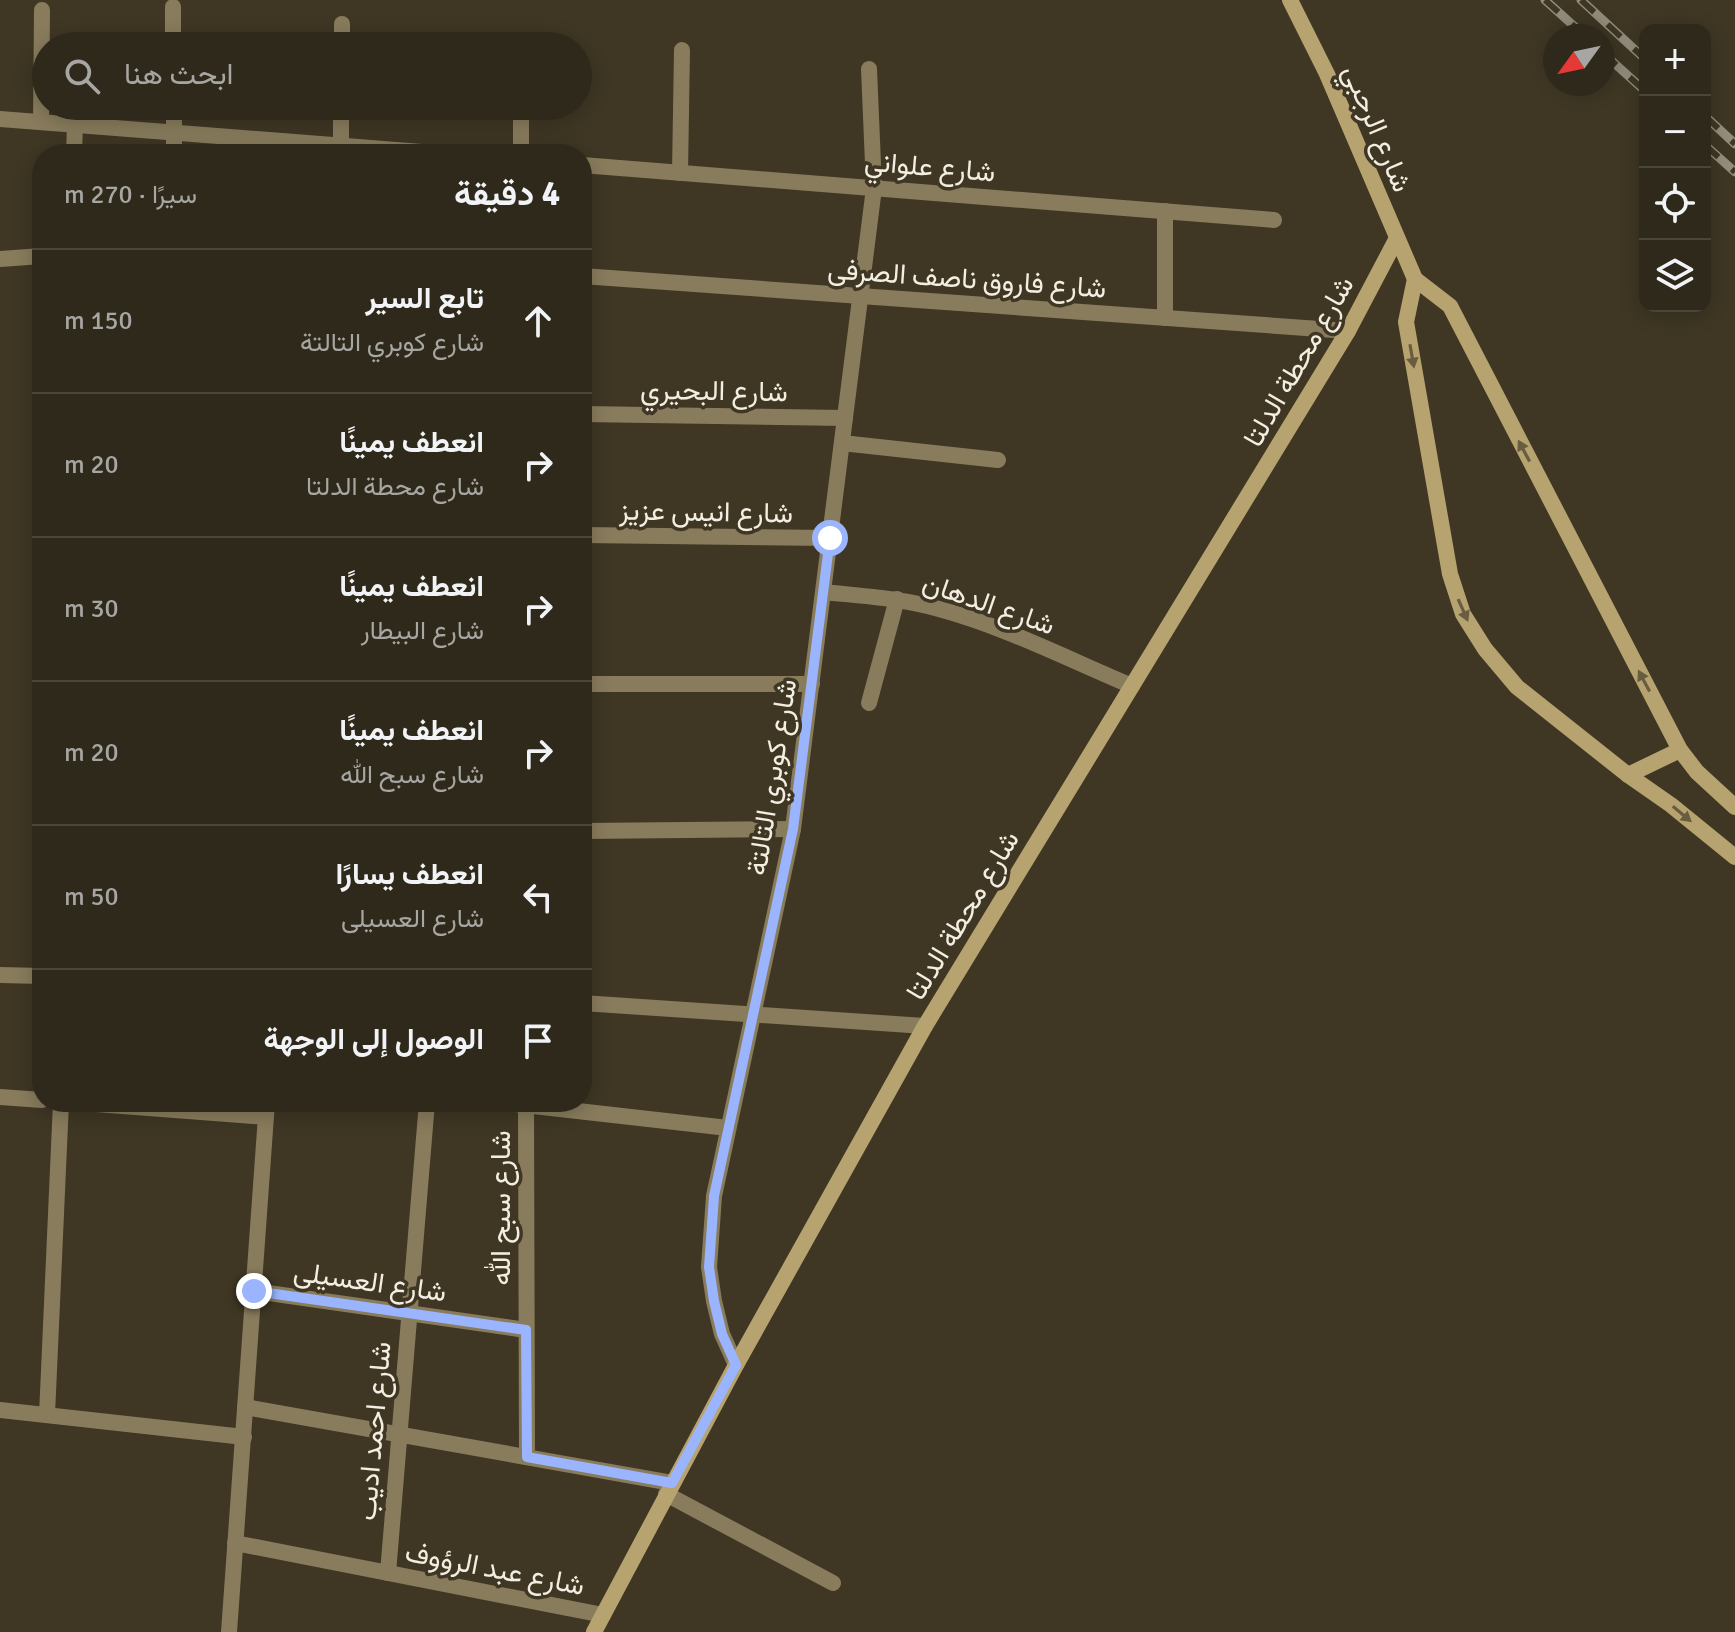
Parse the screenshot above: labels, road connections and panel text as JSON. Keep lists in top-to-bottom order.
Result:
{
  "streets": {
    "main road": ["شارع الرجبي", "شارع محطة الدلتا"],
    "street": [
      "شارع علواني",
      "شارع فاروق ناصف الصرفى",
      "شارع البحيري",
      "شارع انيس عزيز",
      "شارع الدهان",
      "شارع كوبري التالتة",
      "شارع سبح الله",
      "شارع العسيلى",
      "شارع احمد اديب",
      "شارع عبد الرؤوف"
    ]
  },
  "crossings": [
    ["شارع الرجبي", "شارع محطة الدلتا"],
    ["شارع علواني", "شارع كوبري التالتة"],
    ["شارع فاروق ناصف الصرفى", "شارع محطة الدلتا"],
    ["شارع فاروق ناصف الصرفى", "شارع كوبري التالتة"],
    ["شارع محطة الدلتا", "شارع الدهان"],
    ["شارع محطة الدلتا", "شارع كوبري التالتة"],
    ["شارع محطة الدلتا", "شارع عبد الرؤوف"],
    ["شارع البحيري", "شارع كوبري التالتة"],
    ["شارع انيس عزيز", "شارع كوبري التالتة"],
    ["شارع الدهان", "شارع كوبري التالتة"],
    ["شارع سبح الله", "شارع العسيلى"],
    ["شارع العسيلى", "شارع احمد اديب"],
    ["شارع احمد اديب", "شارع عبد الرؤوف"]
  ],
  "north": "bottom left",
  "page": {
    "map_buttons": ["+", "−"],
    "search": "ابحث هنا",
    "heading": ["4 دقيقة", "سيرًا · 270 m"],
    "list": [
      ["تابع السير", "شارع كوبري التالتة", "150 m"],
      ["انعطف يمينًا", "شارع محطة الدلتا", "20 m"],
      ["انعطف يمينًا", "شارع البيطار", "30 m"],
      ["انعطف يمينًا", "شارع سبح الله", "20 m"],
      ["انعطف يسارًا", "شارع العسيلى", "50 m"],
      "الوصول إلى الوجهة"
    ]
  }
}
